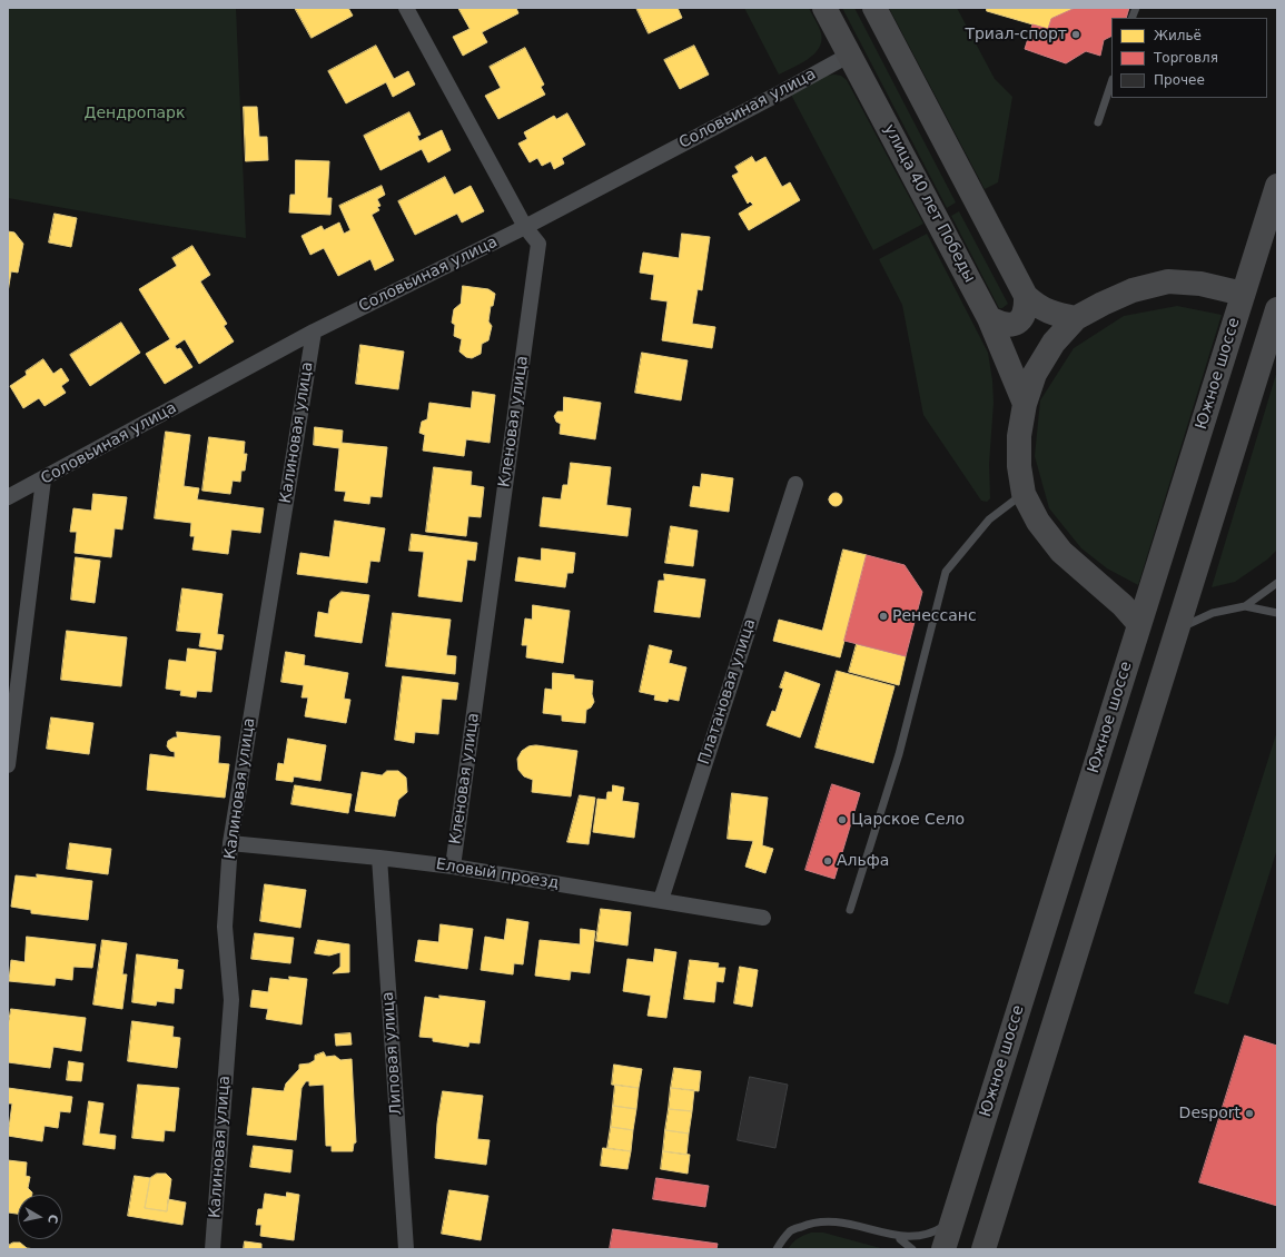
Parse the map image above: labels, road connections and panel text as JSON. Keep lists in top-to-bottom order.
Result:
{
  "streets": {
    "main road": ["улица 40 лет Победы", "Южное шоссе"],
    "street": [
      "Соловьиная улица",
      "Кленовая улица",
      "Калиновая улица",
      "Платановая улица",
      "Еловый проезд",
      "Липовая улица"
    ]
  },
  "crossings": [
    ["Соловьиная улица", "улица 40 лет Победы"],
    ["Соловьиная улица", "Кленовая улица"],
    ["Соловьиная улица", "Калиновая улица"],
    ["Кленовая улица", "Еловый проезд"],
    ["Калиновая улица", "Еловый проезд"],
    ["Платановая улица", "Еловый проезд"],
    ["Еловый проезд", "Липовая улица"]
  ],
  "parks": ["Дендропарк"],
  "places": [
    "Триал-спорт",
    "Ренессанс",
    "Царское Село",
    "Альфа",
    "Desport"
  ],
  "legend": ["Жильё", "Торговля", "Прочее"],
  "north": "right"
}
